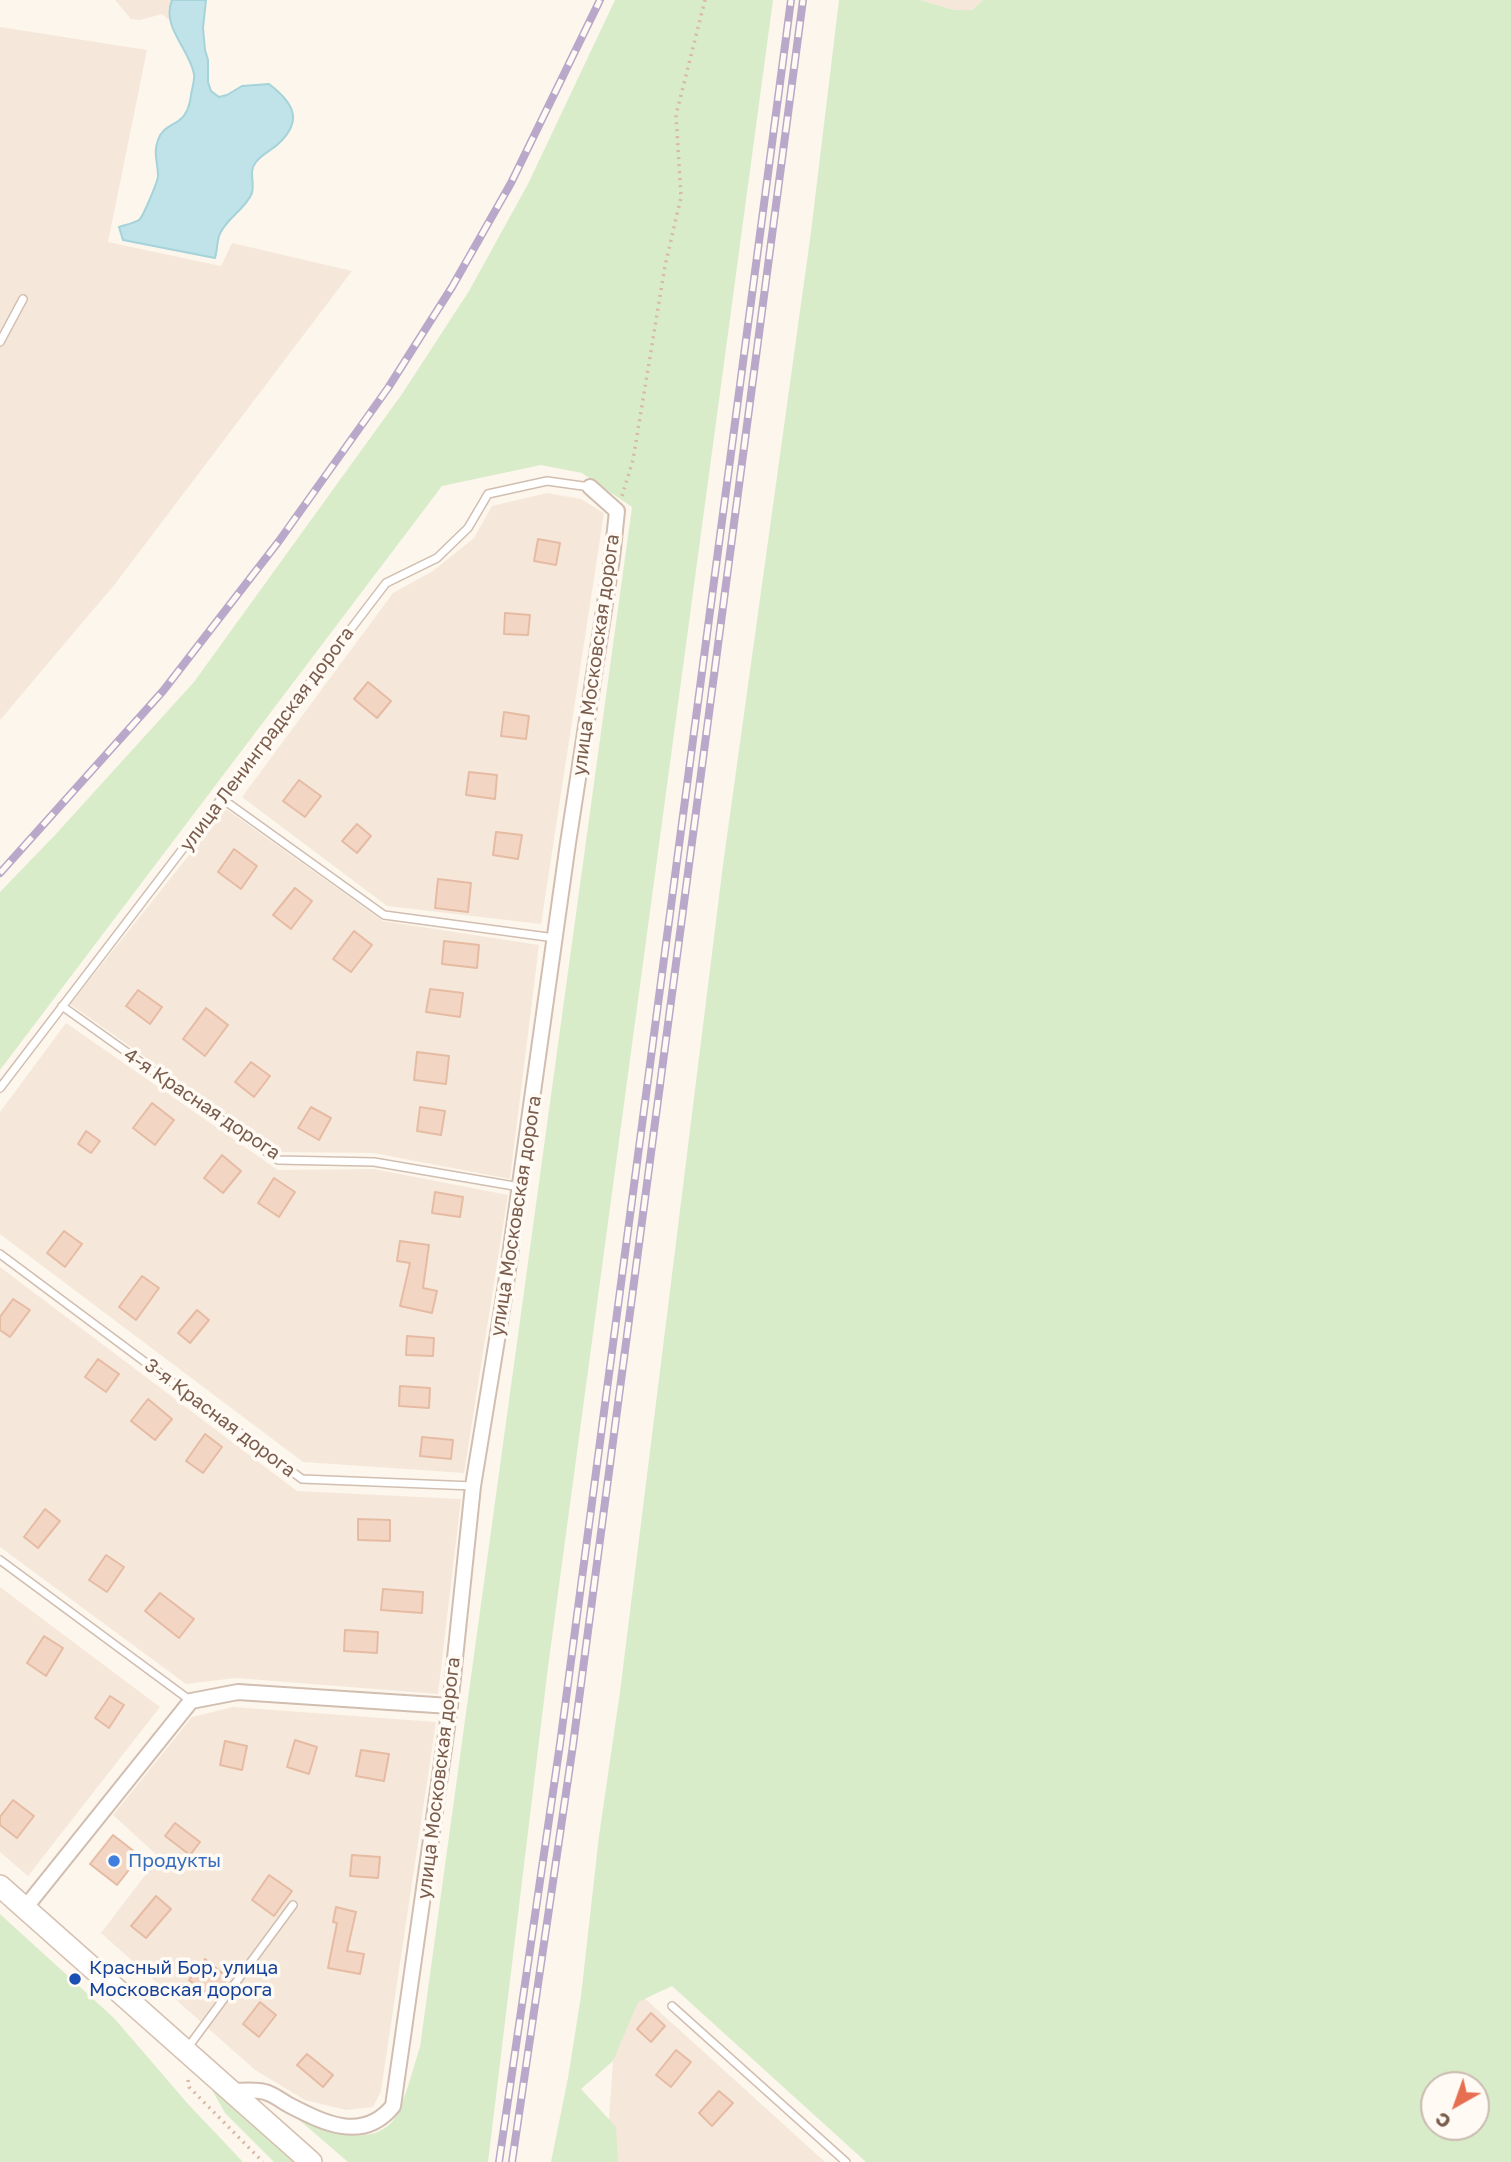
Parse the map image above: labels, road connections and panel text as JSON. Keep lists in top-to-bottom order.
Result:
{
  "streets": {
    "street": ["улица Московская дорога"],
    "lane": ["улица Ленинградская дорога", "4-я Красная дорога", "3-я Красная дорога"]
  },
  "crossings": [
    ["улица Московская дорога", "улица Ленинградская дорога"],
    ["улица Московская дорога", "4-я Красная дорога"],
    ["улица Московская дорога", "3-я Красная дорога"],
    ["улица Ленинградская дорога", "4-я Красная дорога"]
  ],
  "places": ["Продукты", "Красный Бор, улица Московская дорога"],
  "north": "bottom left"
}
